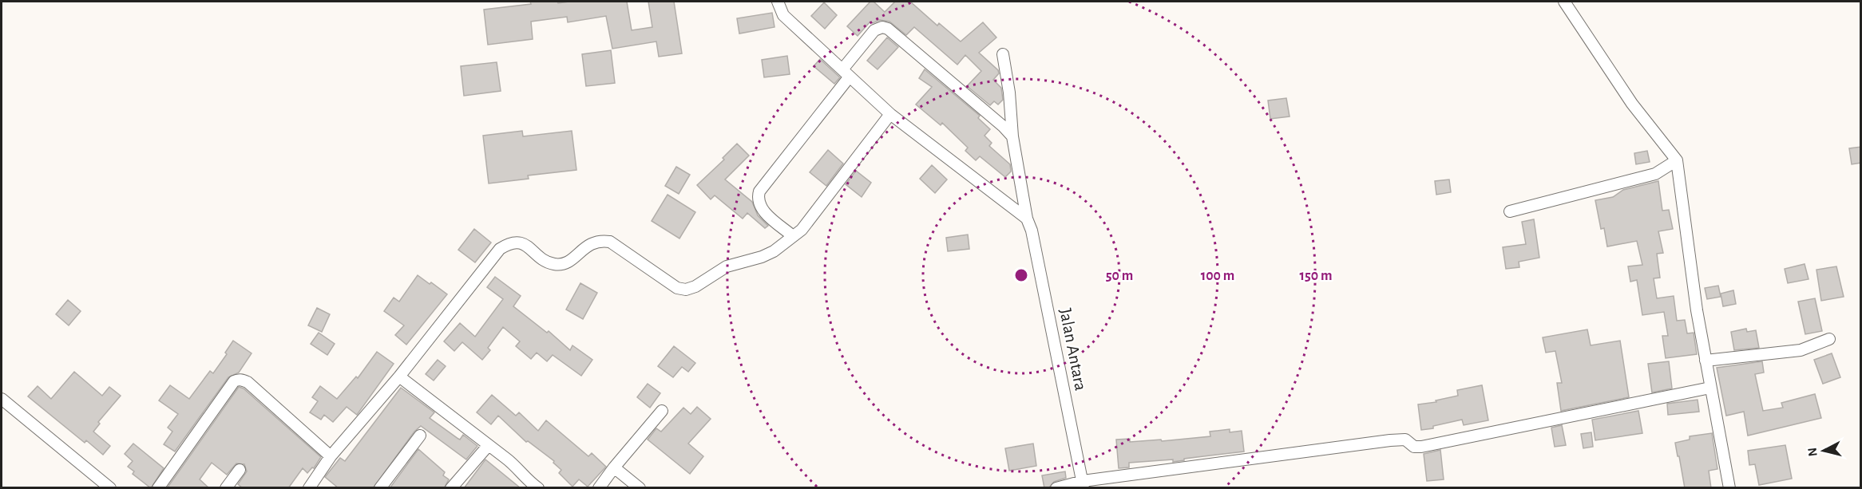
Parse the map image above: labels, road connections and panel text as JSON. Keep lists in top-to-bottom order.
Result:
{
  "streets": {
    "street": ["Jalan Antara"]
  },
  "north": "left",
  "rings": ["50 m", "100 m", "150 m"]
}
